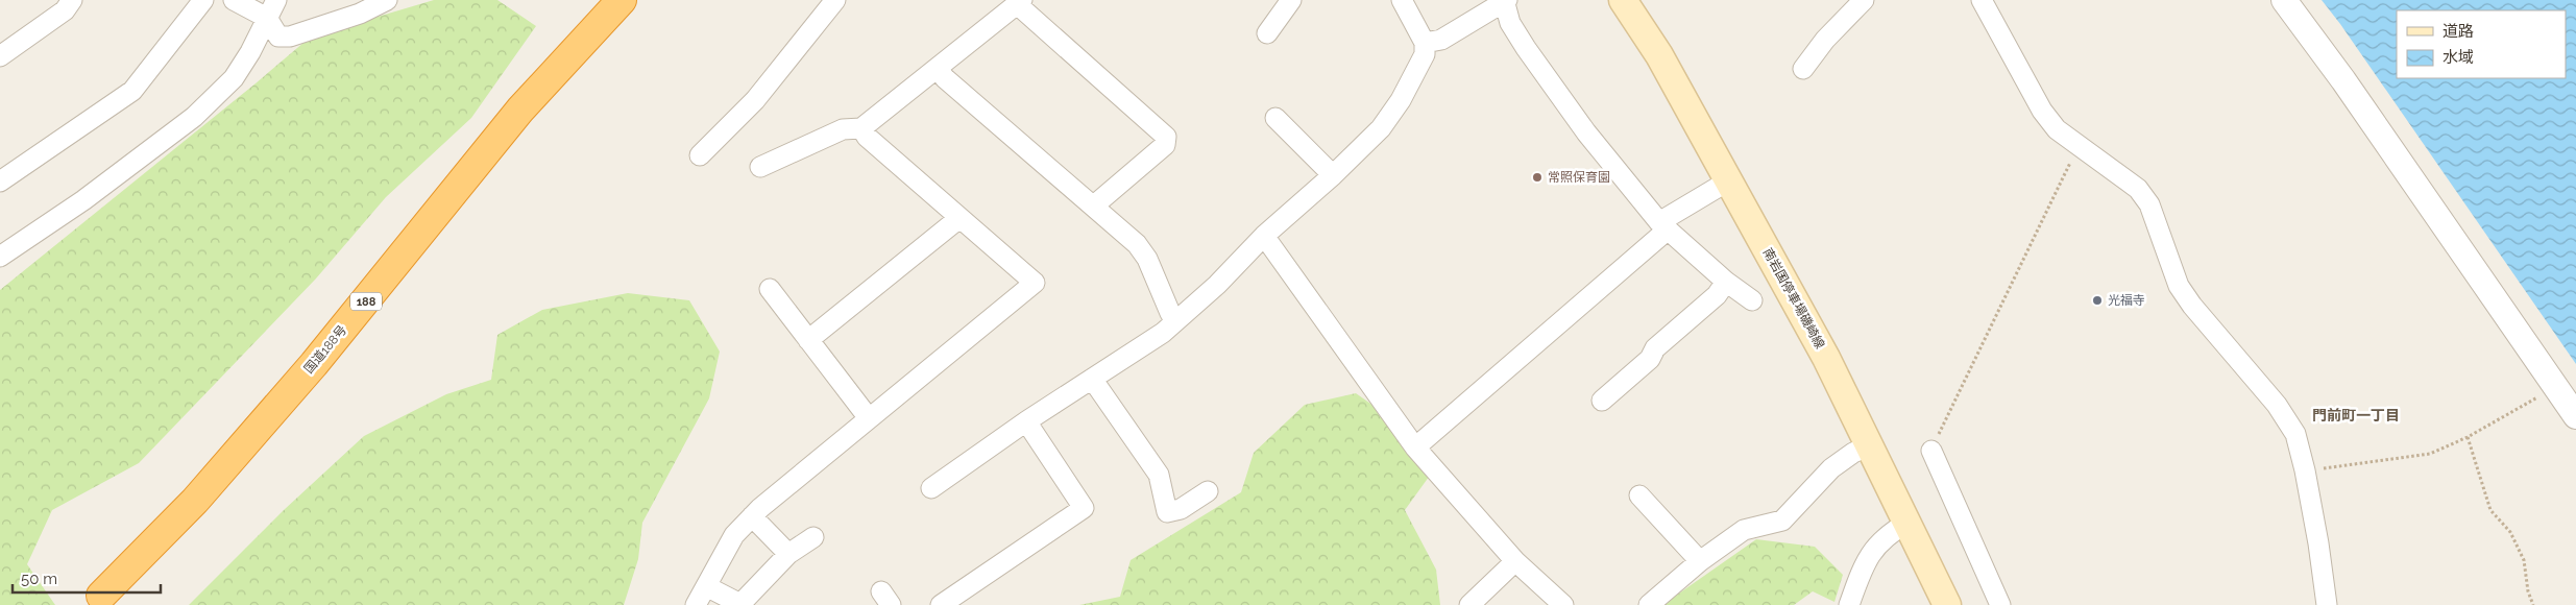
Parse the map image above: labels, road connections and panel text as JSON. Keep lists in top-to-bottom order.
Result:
{
  "streets": {
    "highway": ["188", "国道188号"],
    "main road": ["南岩国停車場磯崎線"]
  },
  "districts": ["門前町一丁目"],
  "places": ["常照保育園", "光福寺"],
  "legend": ["道路", "水域"],
  "scale_bar": "50 m"
}
